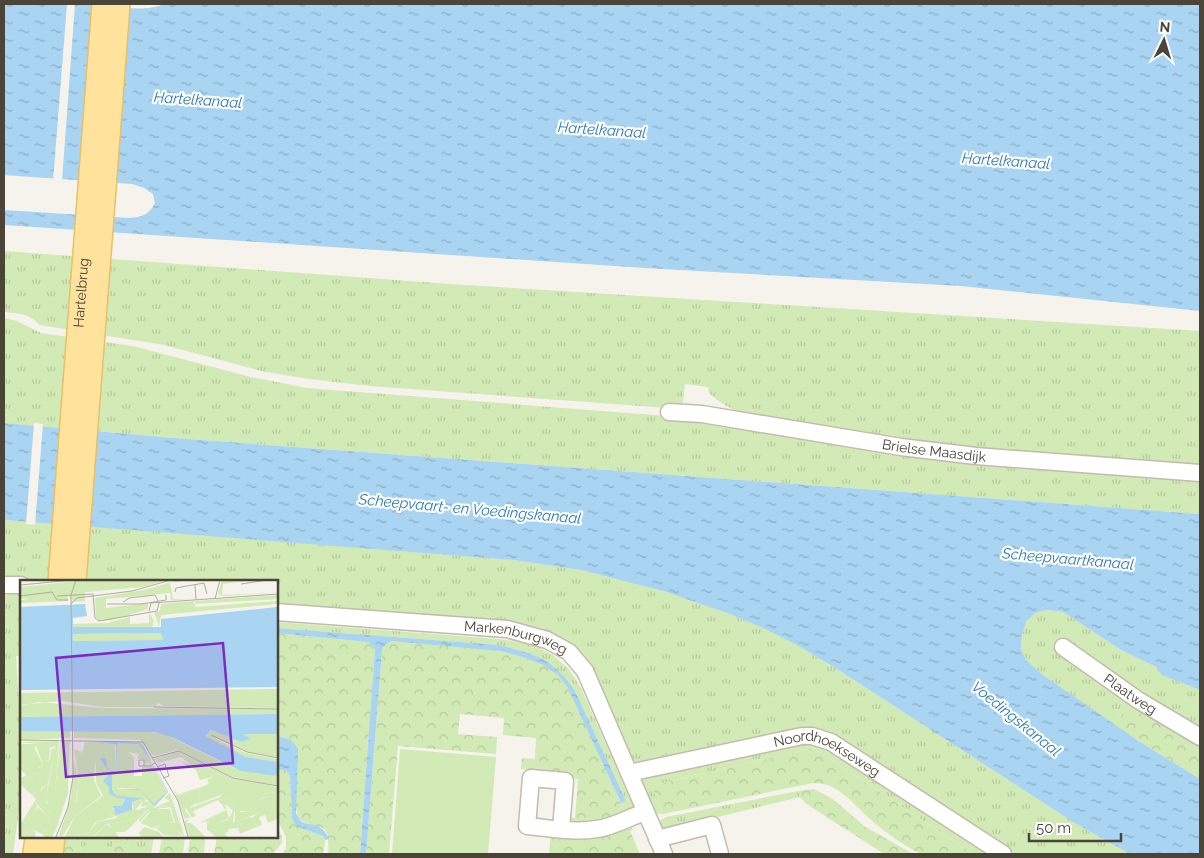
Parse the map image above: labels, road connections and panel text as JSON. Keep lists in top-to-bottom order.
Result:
{
  "streets": {
    "main road": ["Hartelbrug"],
    "street": [
      "Brielse Maasdijk",
      "Markenburgweg",
      "Plaatweg",
      "Noordhoekseweg"
    ]
  },
  "crossings": [
    ["Markenburgweg", "Noordhoekseweg"]
  ],
  "water": [
    "Hartelkanaal",
    "Scheepvaart- en Voedingskanaal",
    "Scheepvaartkanaal",
    "Voedingskanaal"
  ],
  "scale_bar": "50 m",
  "north": "top"
}
